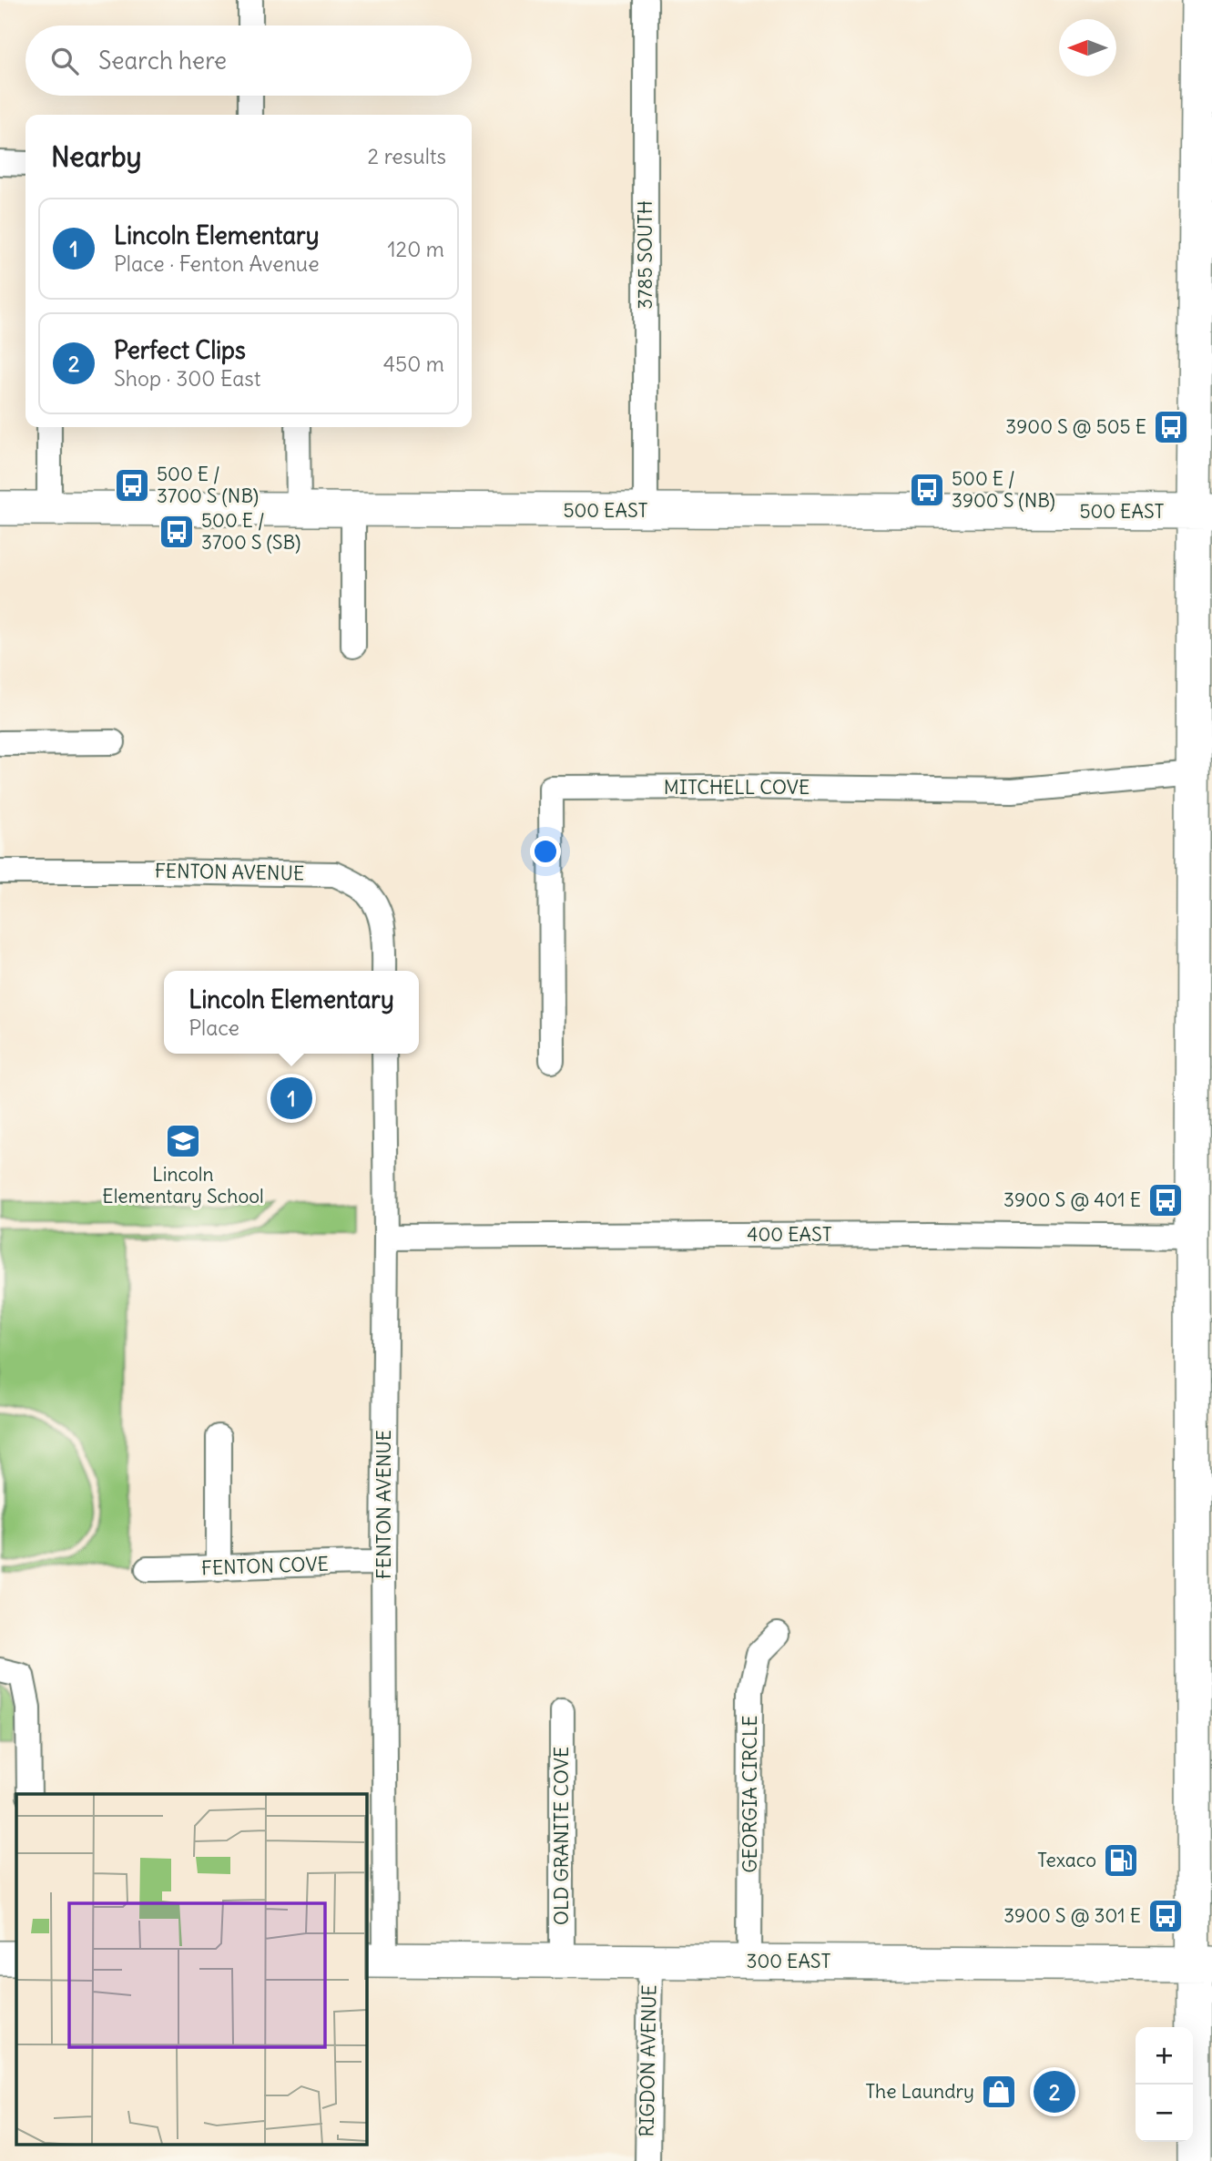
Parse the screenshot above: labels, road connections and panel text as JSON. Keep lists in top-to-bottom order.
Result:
{
  "streets": {
    "main road": ["500 EAST", "300 EAST"],
    "street": [
      "3785 SOUTH",
      "MITCHELL COVE",
      "FENTON AVENUE",
      "400 EAST",
      "FENTON COVE",
      "GEORGIA CIRCLE",
      "OLD GRANITE COVE",
      "RIGDON AVENUE"
    ]
  },
  "crossings": [
    ["3785 SOUTH", "500 EAST"],
    ["FENTON AVENUE", "400 EAST"],
    ["FENTON AVENUE", "FENTON COVE"],
    ["FENTON AVENUE", "300 EAST"],
    ["GEORGIA CIRCLE", "300 EAST"],
    ["OLD GRANITE COVE", "300 EAST"],
    ["300 EAST", "RIGDON AVENUE"]
  ],
  "places": {
    "bus stop": [
      "3900 S @ 505 E",
      "500 E / 3700 S (NB)",
      "500 E / 3900 S (NB)",
      "500 E / 3700 S (SB)",
      "3900 S @ 401 E",
      "3900 S @ 301 E"
    ],
    "school or university": ["Lincoln Elementary School"],
    "fuel station": ["Texaco"],
    "shop": ["The Laundry"]
  },
  "north": "left",
  "page": {
    "search": "Search here",
    "heading": ["Nearby", "2 results"],
    "list": [
      {
        "mark": "1",
        "name": "Lincoln Elementary",
        "note": "Place · Fenton Avenue",
        "value": "120 m"
      },
      {
        "mark": "2",
        "name": "Perfect Clips",
        "note": "Shop · 300 East",
        "value": "450 m"
      }
    ],
    "popup": ["Lincoln Elementary", "Place"],
    "pins": ["1", "2"],
    "map_buttons": ["+", "−"]
  }
}
